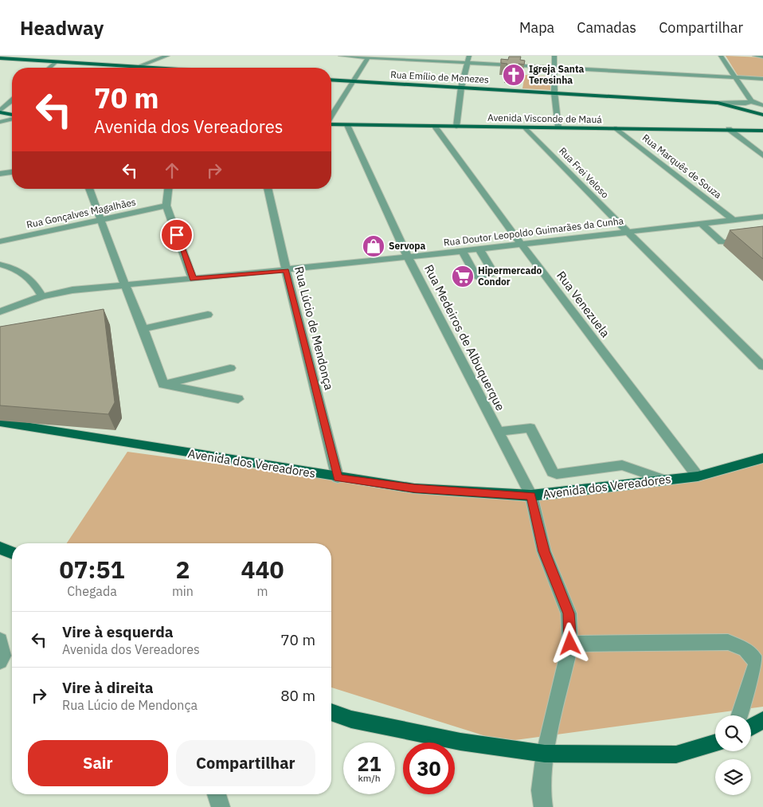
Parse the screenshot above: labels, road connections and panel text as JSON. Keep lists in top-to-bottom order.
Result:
{
  "streets": {
    "main road": ["Rua Emílio de Menezes", "Avenida Visconde de Mauá", "Avenida dos Vereadores"],
    "street": [
      "Rua Marquês de Souza",
      "Rua Frei Veloso",
      "Rua Gonçalves Magalhães",
      "Rua Doutor Leopoldo Guimarães da Cunha",
      "Rua Venezuela",
      "Rua Lúcio de Mendonça",
      "Rua Medeiros de Albuquerque"
    ]
  },
  "crossings": [
    ["Avenida Visconde de Mauá", "Rua Marquês de Souza"],
    ["Avenida Visconde de Mauá", "Rua Frei Veloso"],
    ["Avenida Visconde de Mauá", "Rua Venezuela"],
    ["Avenida Visconde de Mauá", "Rua Medeiros de Albuquerque"],
    ["Rua Marquês de Souza", "Rua Doutor Leopoldo Guimarães da Cunha"],
    ["Rua Frei Veloso", "Rua Doutor Leopoldo Guimarães da Cunha"],
    ["Rua Doutor Leopoldo Guimarães da Cunha", "Rua Venezuela"],
    ["Rua Doutor Leopoldo Guimarães da Cunha", "Rua Lúcio de Mendonça"],
    ["Rua Doutor Leopoldo Guimarães da Cunha", "Rua Medeiros de Albuquerque"],
    ["Rua Venezuela", "Avenida dos Vereadores"],
    ["Rua Lúcio de Mendonça", "Avenida dos Vereadores"],
    ["Rua Medeiros de Albuquerque", "Avenida dos Vereadores"]
  ],
  "places": {
    "church": ["Igreja Santa Teresinha"],
    "shop": ["Servopa"],
    "supermarket": ["Hipermercado Condor"]
  },
  "page": {
    "header": "Headway",
    "nav": ["Mapa", "Camadas", "Compartilhar"],
    "turn": ["70 m", "Avenida dos Vereadores"],
    "eta": [
      "07:51",
      "Chegada",
      "2",
      "min",
      "440",
      "m"
    ],
    "list": [
      {
        "name": "Vire à esquerda",
        "note": "Avenida dos Vereadores",
        "value": "70 m"
      },
      {
        "name": "Vire à direita",
        "note": "Rua Lúcio de Mendonça",
        "value": "80 m"
      }
    ],
    "buttons": ["Sair", "Compartilhar"],
    "speed": "21 km/h",
    "limit": "30"
  }
}
